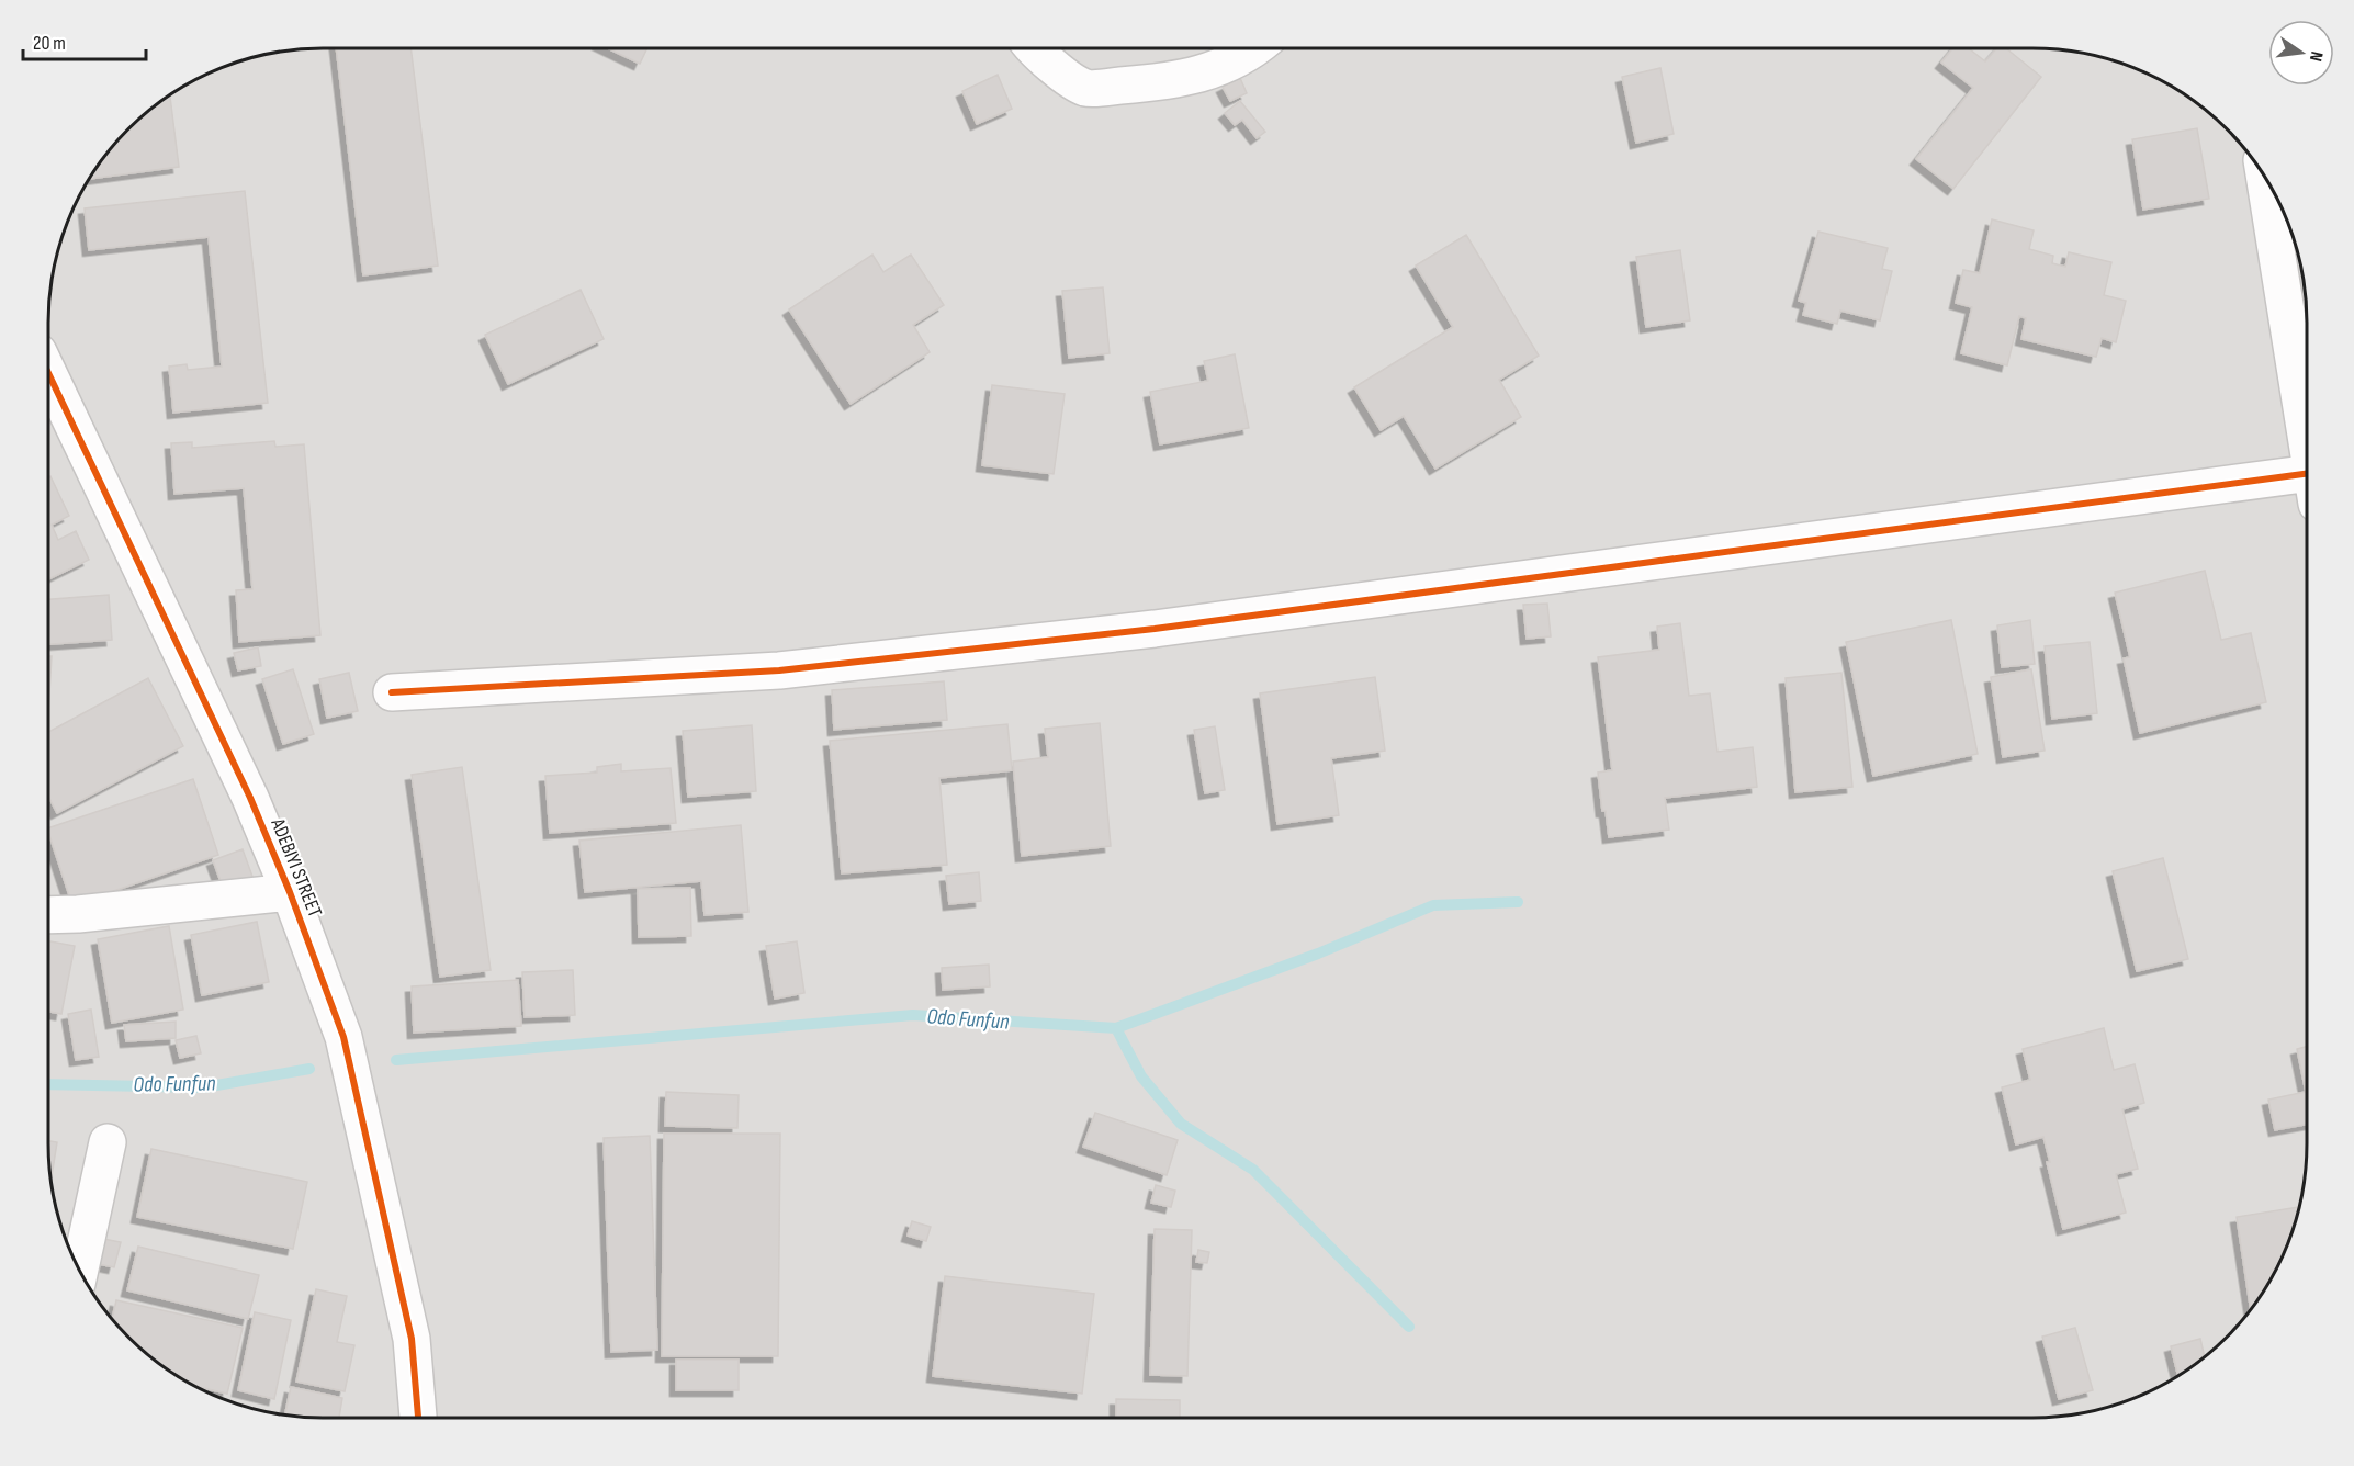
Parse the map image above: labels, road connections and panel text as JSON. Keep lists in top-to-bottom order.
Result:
{
  "streets": {
    "street": ["ADEBIYI STREET"]
  },
  "water": ["Odo Funfun"],
  "scale_bar": "20 m",
  "north": "right"
}
